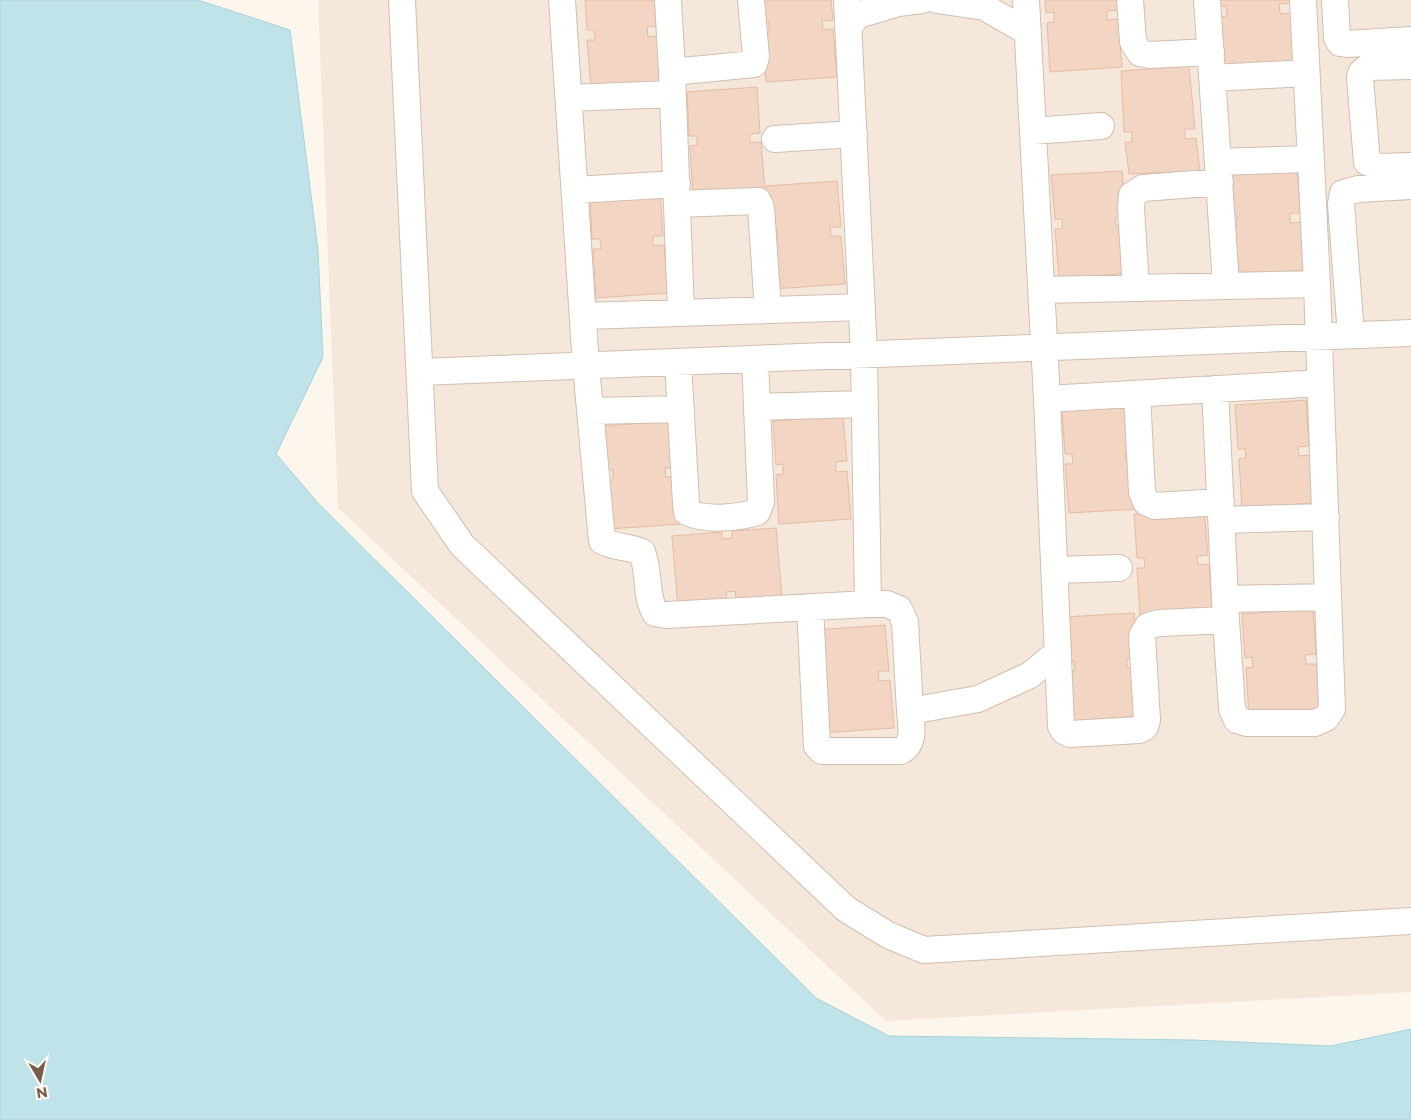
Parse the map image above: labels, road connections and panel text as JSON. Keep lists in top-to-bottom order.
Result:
{
  "north": "bottom"
}
